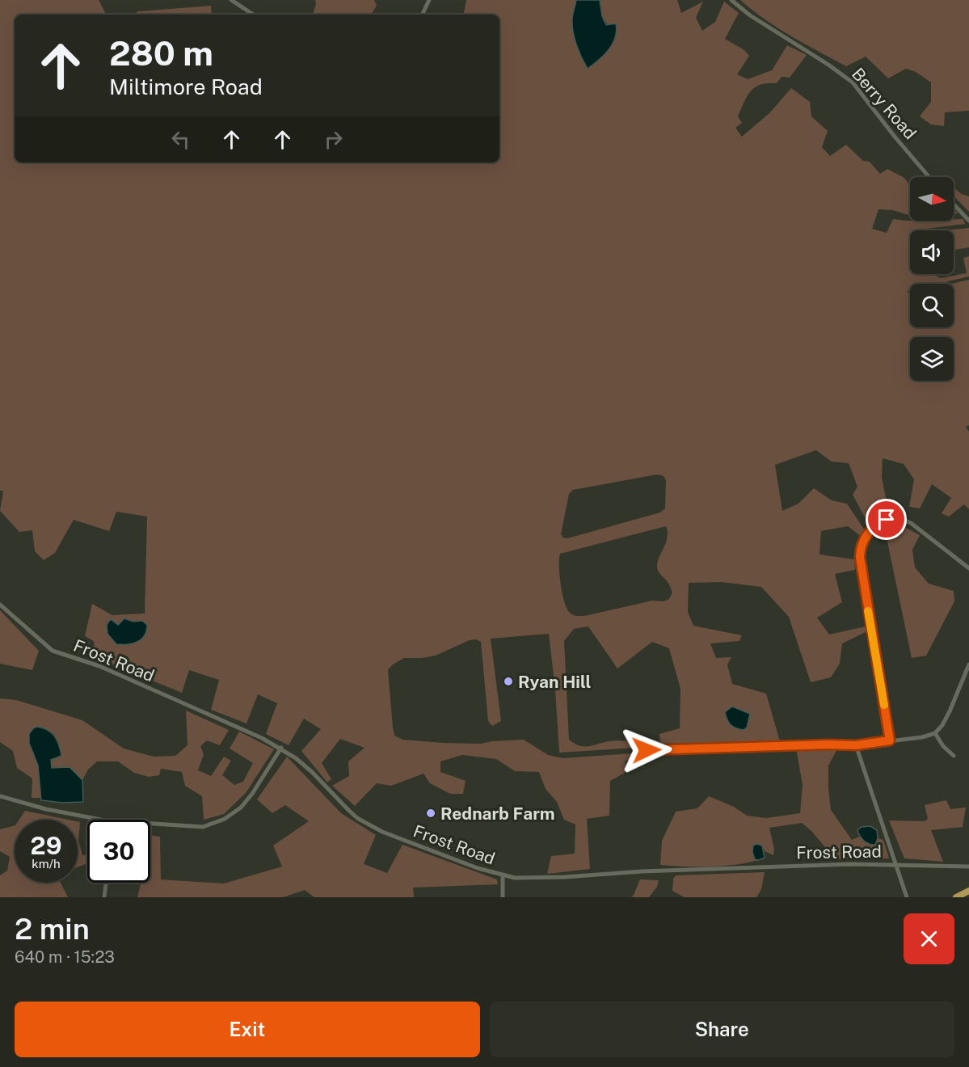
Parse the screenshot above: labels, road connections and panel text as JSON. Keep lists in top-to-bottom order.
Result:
{
  "streets": {
    "street": ["Berry Road", "Frost Road"]
  },
  "places": ["Ryan Hill", "Rednarb Farm"],
  "north": "right",
  "page": {
    "turn": ["280 m", "Miltimore Road"],
    "speed": "29 km/h",
    "limit": "30",
    "heading": ["2 min", "640 m · 15:23"],
    "buttons": ["Exit", "Share"]
  }
}
